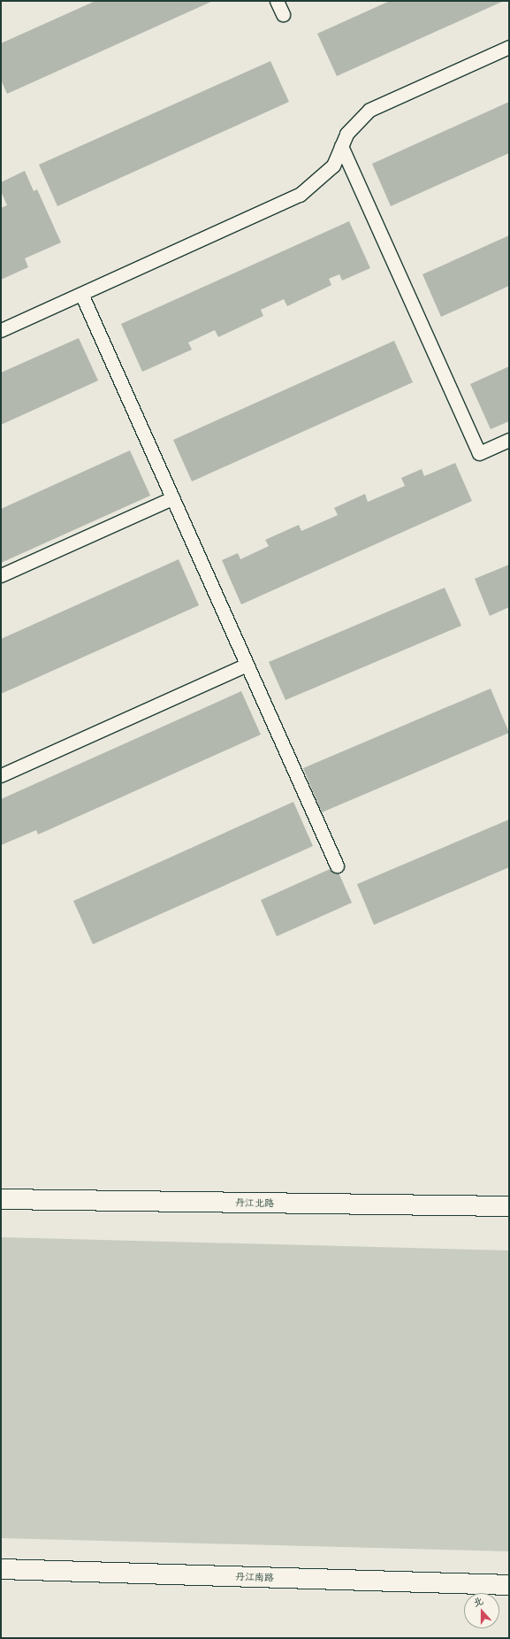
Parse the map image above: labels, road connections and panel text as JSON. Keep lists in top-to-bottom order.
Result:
{
  "streets": {
    "main road": ["丹江北路", "丹江南路"]
  },
  "north": "top"
}
